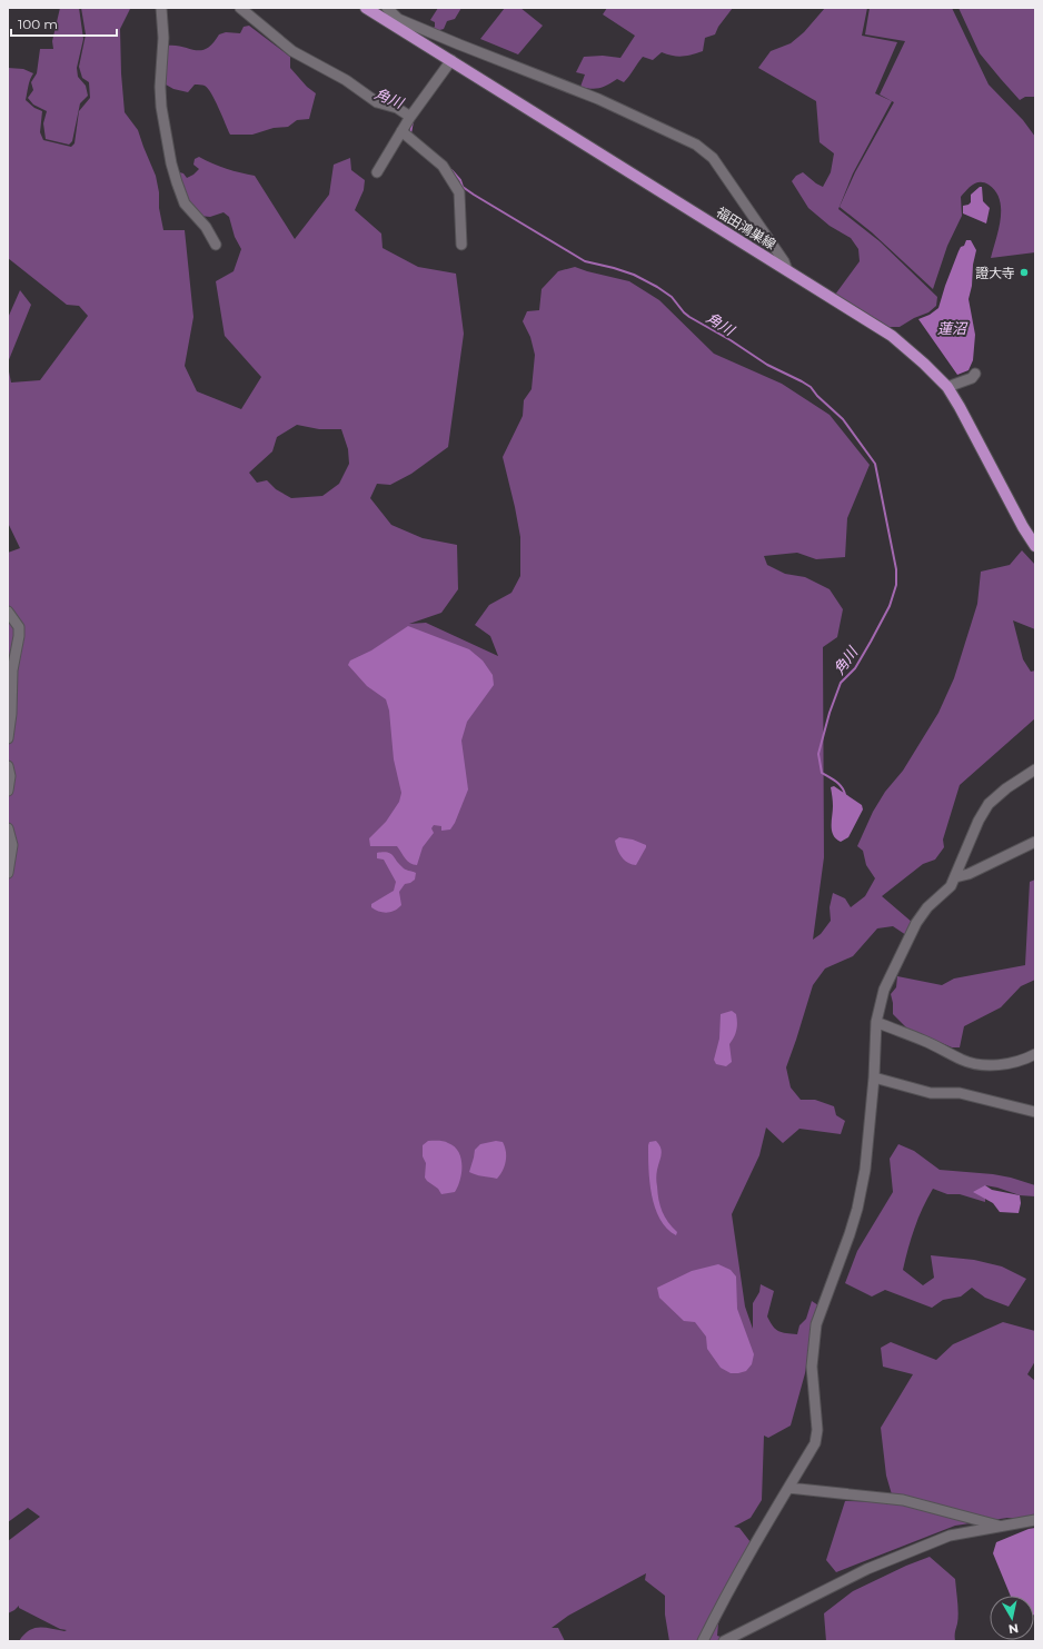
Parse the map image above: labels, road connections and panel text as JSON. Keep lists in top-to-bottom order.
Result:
{
  "streets": {
    "main road": ["福田鴻巣線"]
  },
  "water": ["角川", "蓮沼"],
  "places": ["證大寺"],
  "scale_bar": "100 m",
  "north": "bottom"
}
